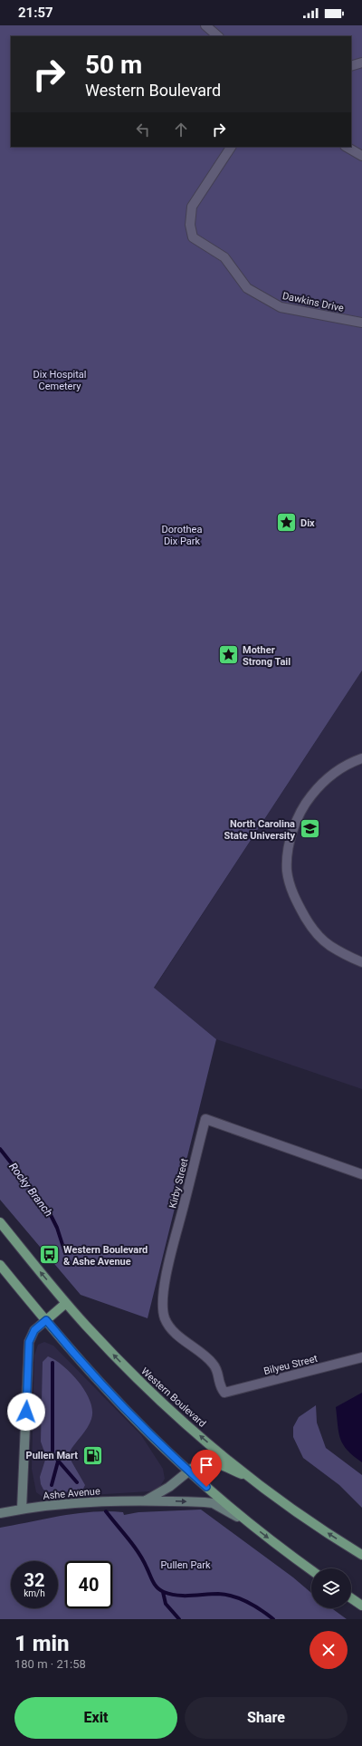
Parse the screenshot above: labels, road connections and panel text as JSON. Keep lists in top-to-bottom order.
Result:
{
  "streets": {
    "main road": ["Western Boulevard"],
    "street": [
      "Dawkins Drive",
      "Kirby Street",
      "Bilyeu Street",
      "Ashe Avenue"
    ]
  },
  "crossings": [
    ["Kirby Street", "Bilyeu Street"]
  ],
  "water": ["Rocky Branch"],
  "parks": ["Dix Hospital Cemetery", "Dorothea Dix Park", "Pullen Park"],
  "places": {
    "place": ["Dix", "Mother Strong Tail"],
    "school or university": ["North Carolina State University"],
    "bus stop": ["Western Boulevard & Ashe Avenue"],
    "fuel station": ["Pullen Mart"]
  },
  "page": {
    "status": "21:57",
    "turn": ["50 m", "Western Boulevard"],
    "speed": "32 km/h",
    "limit": "40",
    "heading": ["1 min", "180 m · 21:58"],
    "buttons": ["Exit", "Share"]
  }
}
